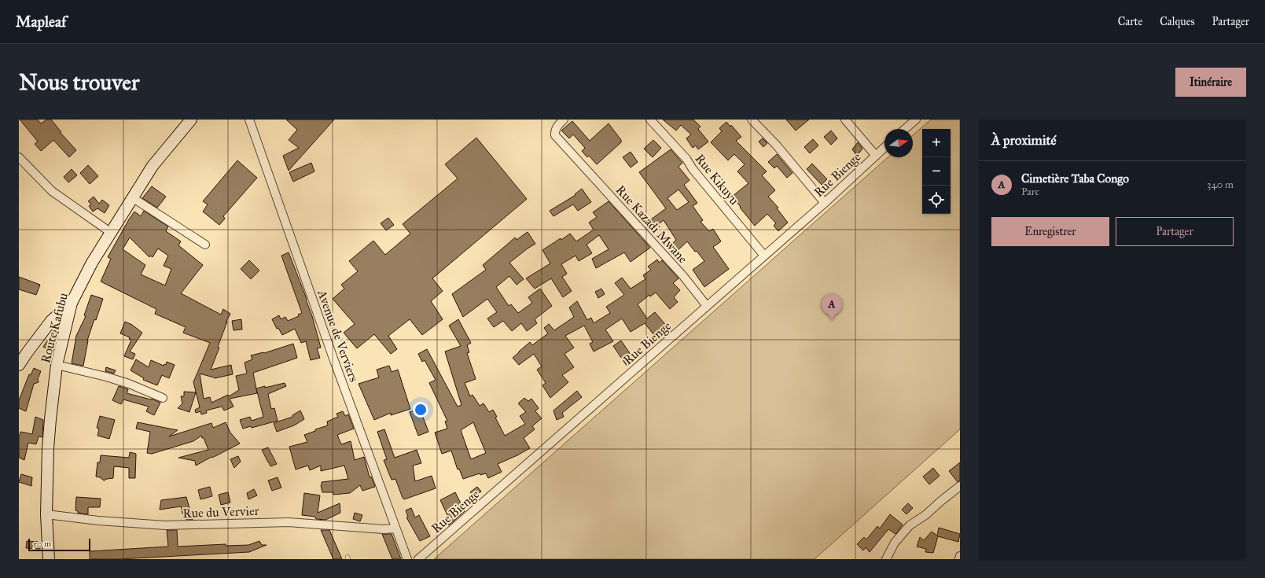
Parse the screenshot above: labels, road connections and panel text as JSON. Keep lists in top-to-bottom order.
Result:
{
  "streets": {
    "main road": ["Route Kafubu"],
    "street": [
      "Rue Bienge",
      "Rue Kikuyu",
      "Rue Kazadi Mwane",
      "Avenue de Verviers",
      "Rue du Vervier"
    ]
  },
  "crossings": [
    ["Rue Bienge", "Rue Kikuyu"],
    ["Rue Bienge", "Rue Kazadi Mwane"],
    ["Route Kafubu", "Rue du Vervier"],
    ["Avenue de Verviers", "Rue du Vervier"]
  ],
  "scale_bar": "50 m",
  "north": "right",
  "page": {
    "header": "Mapleaf",
    "nav": ["Carte", "Calques", "Partager"],
    "buttons": [
      "Itinéraire",
      ["Enregistrer", "Partager"]
    ],
    "title": "Nous trouver",
    "heading": "À proximité",
    "map_buttons": ["+", "−"],
    "list": [
      {
        "mark": "A",
        "name": "Cimetière Taba Congo",
        "note": "Parc",
        "value": "340 m"
      }
    ],
    "pins": "A",
    "scale": "50 m"
  }
}
